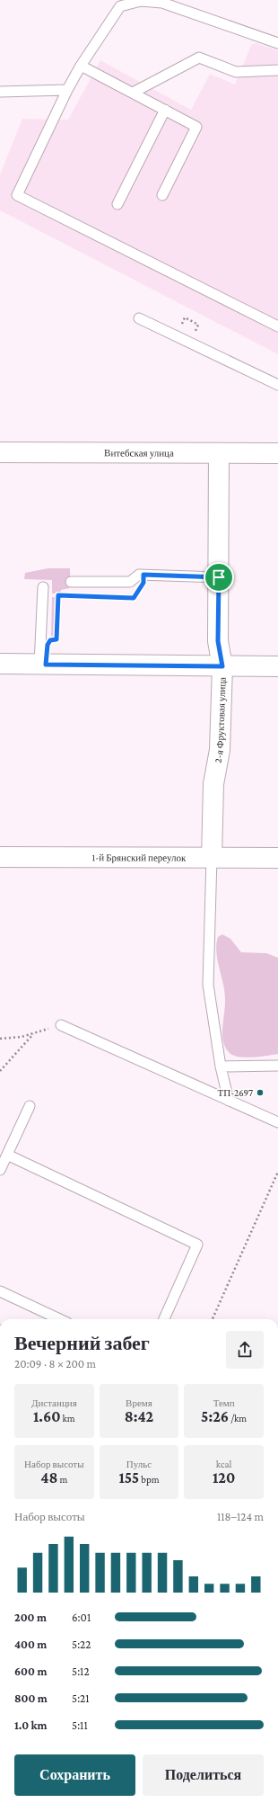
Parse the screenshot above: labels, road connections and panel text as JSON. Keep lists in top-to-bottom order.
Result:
{
  "streets": {
    "street": ["Витебская улица", "2-я Фруктовая улица", "1-й Брянский переулок"]
  },
  "crossings": [
    ["Витебская улица", "2-я Фруктовая улица"],
    ["2-я Фруктовая улица", "1-й Брянский переулок"]
  ],
  "places": ["ТП-2697"],
  "page": {
    "heading": ["Вечерний забег", "20:09 · 8 × 200 m"],
    "stats": [
      ["Дистанция", "1.60 km"],
      ["Время", "8:42"],
      ["Темп", "5:26 /km"],
      ["Набор высоты", "48 m"],
      ["Пульс", "155 bpm"],
      ["kcal", "120"]
    ],
    "chart": ["Набор высоты", "118–124 m"],
    "list": [
      {
        "name": "200 m",
        "note": "6:01"
      },
      {
        "name": "400 m",
        "note": "5:22"
      },
      {
        "name": "600 m",
        "note": "5:12"
      },
      {
        "name": "800 m",
        "note": "5:21"
      },
      {
        "name": "1.0 km",
        "note": "5:11"
      }
    ],
    "buttons": ["Сохранить", "Поделиться"]
  }
}
